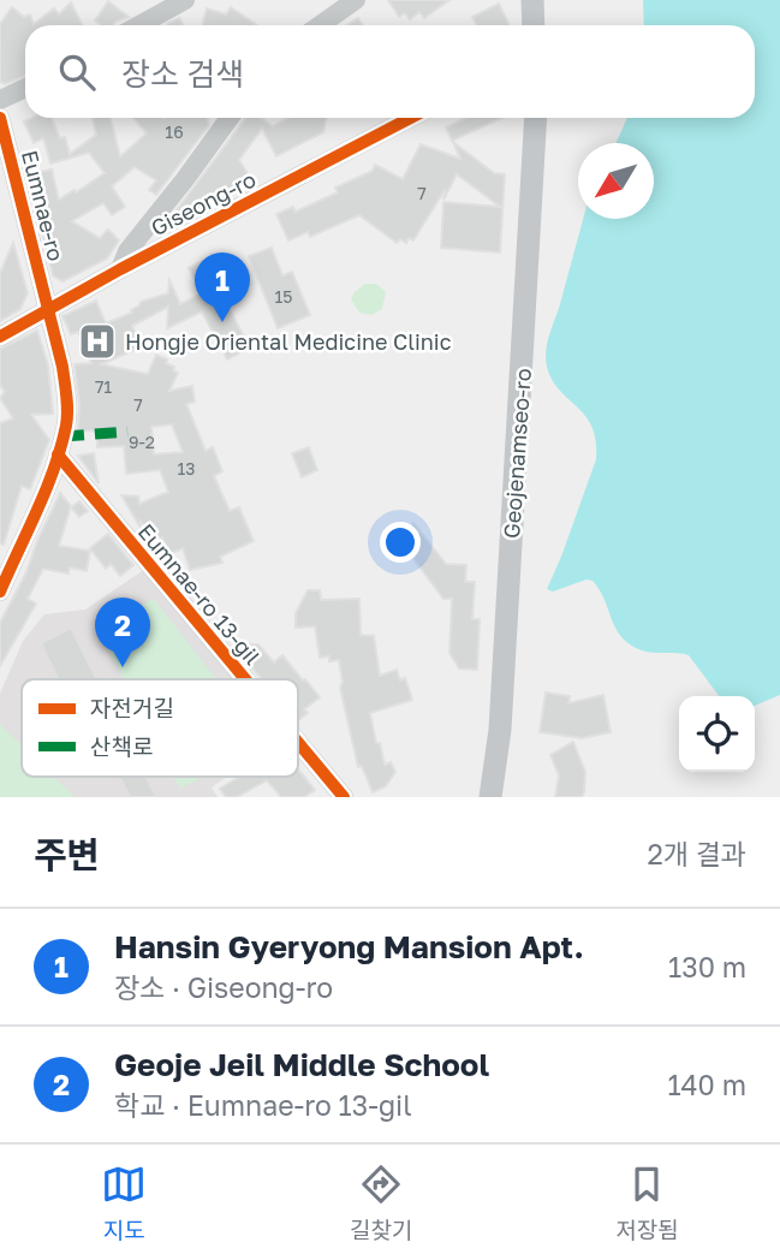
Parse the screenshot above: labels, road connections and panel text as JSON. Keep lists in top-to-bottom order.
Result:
{
  "streets": {
    "main road": ["Geojenamseo-ro"],
    "street": ["Giseong-ro", "Eumnae-ro", "Eumnae-ro 13-gil"]
  },
  "crossings": [
    ["Giseong-ro", "Eumnae-ro"],
    ["Eumnae-ro", "Eumnae-ro 13-gil"]
  ],
  "places": {
    "hospital": ["Hongje Oriental Medicine Clinic"]
  },
  "house_numbers": [
    "16",
    "7",
    "15",
    "71",
    "7",
    "9-2",
    "13"
  ],
  "legend": ["자전거길", "산책로"],
  "north": "bottom left",
  "page": {
    "search": "장소 검색",
    "pins": ["1", "2"],
    "heading": ["주변", "2개 결과"],
    "list": [
      {
        "mark": "1",
        "name": "Hansin Gyeryong Mansion Apt.",
        "note": "장소 · Giseong-ro",
        "value": "130 m"
      },
      {
        "mark": "2",
        "name": "Geoje Jeil Middle School",
        "note": "학교 · Eumnae-ro 13-gil",
        "value": "140 m"
      }
    ],
    "nav": ["지도", "길찾기", "저장됨"]
  }
}
